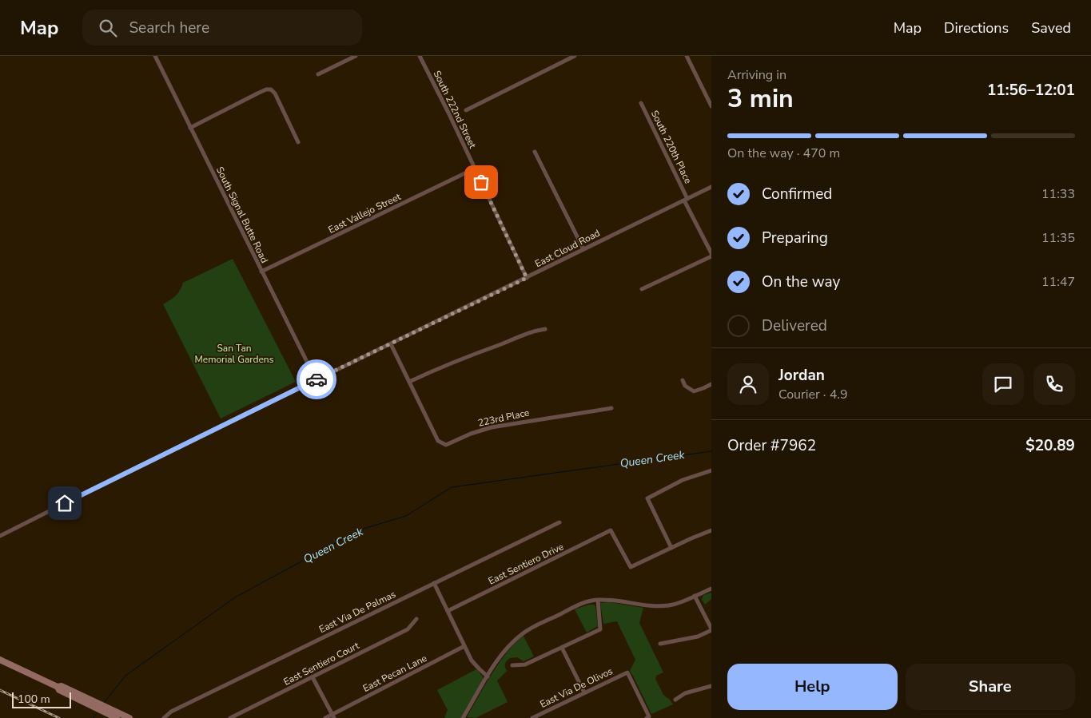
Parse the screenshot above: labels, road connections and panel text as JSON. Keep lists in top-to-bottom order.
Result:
{
  "streets": {
    "street": [
      "South 222nd Street",
      "South 220th Place",
      "East Vallejo Street",
      "South Signal Butte Road",
      "East Cloud Road",
      "223rd Place",
      "East Sentiero Drive",
      "East Via De Palmas",
      "East Sentiero Court",
      "East Pecan Lane",
      "East Via De Olivos"
    ]
  },
  "crossings": [
    ["South 222nd Street", "East Vallejo Street"],
    ["South 222nd Street", "East Cloud Road"],
    ["South 220th Place", "East Cloud Road"],
    ["East Vallejo Street", "South Signal Butte Road"],
    ["South Signal Butte Road", "East Cloud Road"],
    ["East Cloud Road", "223rd Place"]
  ],
  "water": ["Queen Creek"],
  "parks": ["San Tan Memorial Gardens"],
  "scale_bar": "100 m",
  "page": {
    "header": "Map",
    "search": "Search here",
    "nav": ["Map", "Directions", "Saved"],
    "heading": ["3 min", "Arriving in", "11:56–12:01"],
    "panel": [
      "Jordan",
      "Courier · 4.9",
      "Order #7962",
      "$20.89"
    ],
    "bar": "On the way · 470 m",
    "list": [
      ["Confirmed", "11:33"],
      ["Preparing", "11:35"],
      ["On the way", "11:47"],
      "Delivered"
    ],
    "buttons": ["Help", "Share"],
    "scale": "100 m"
  }
}
